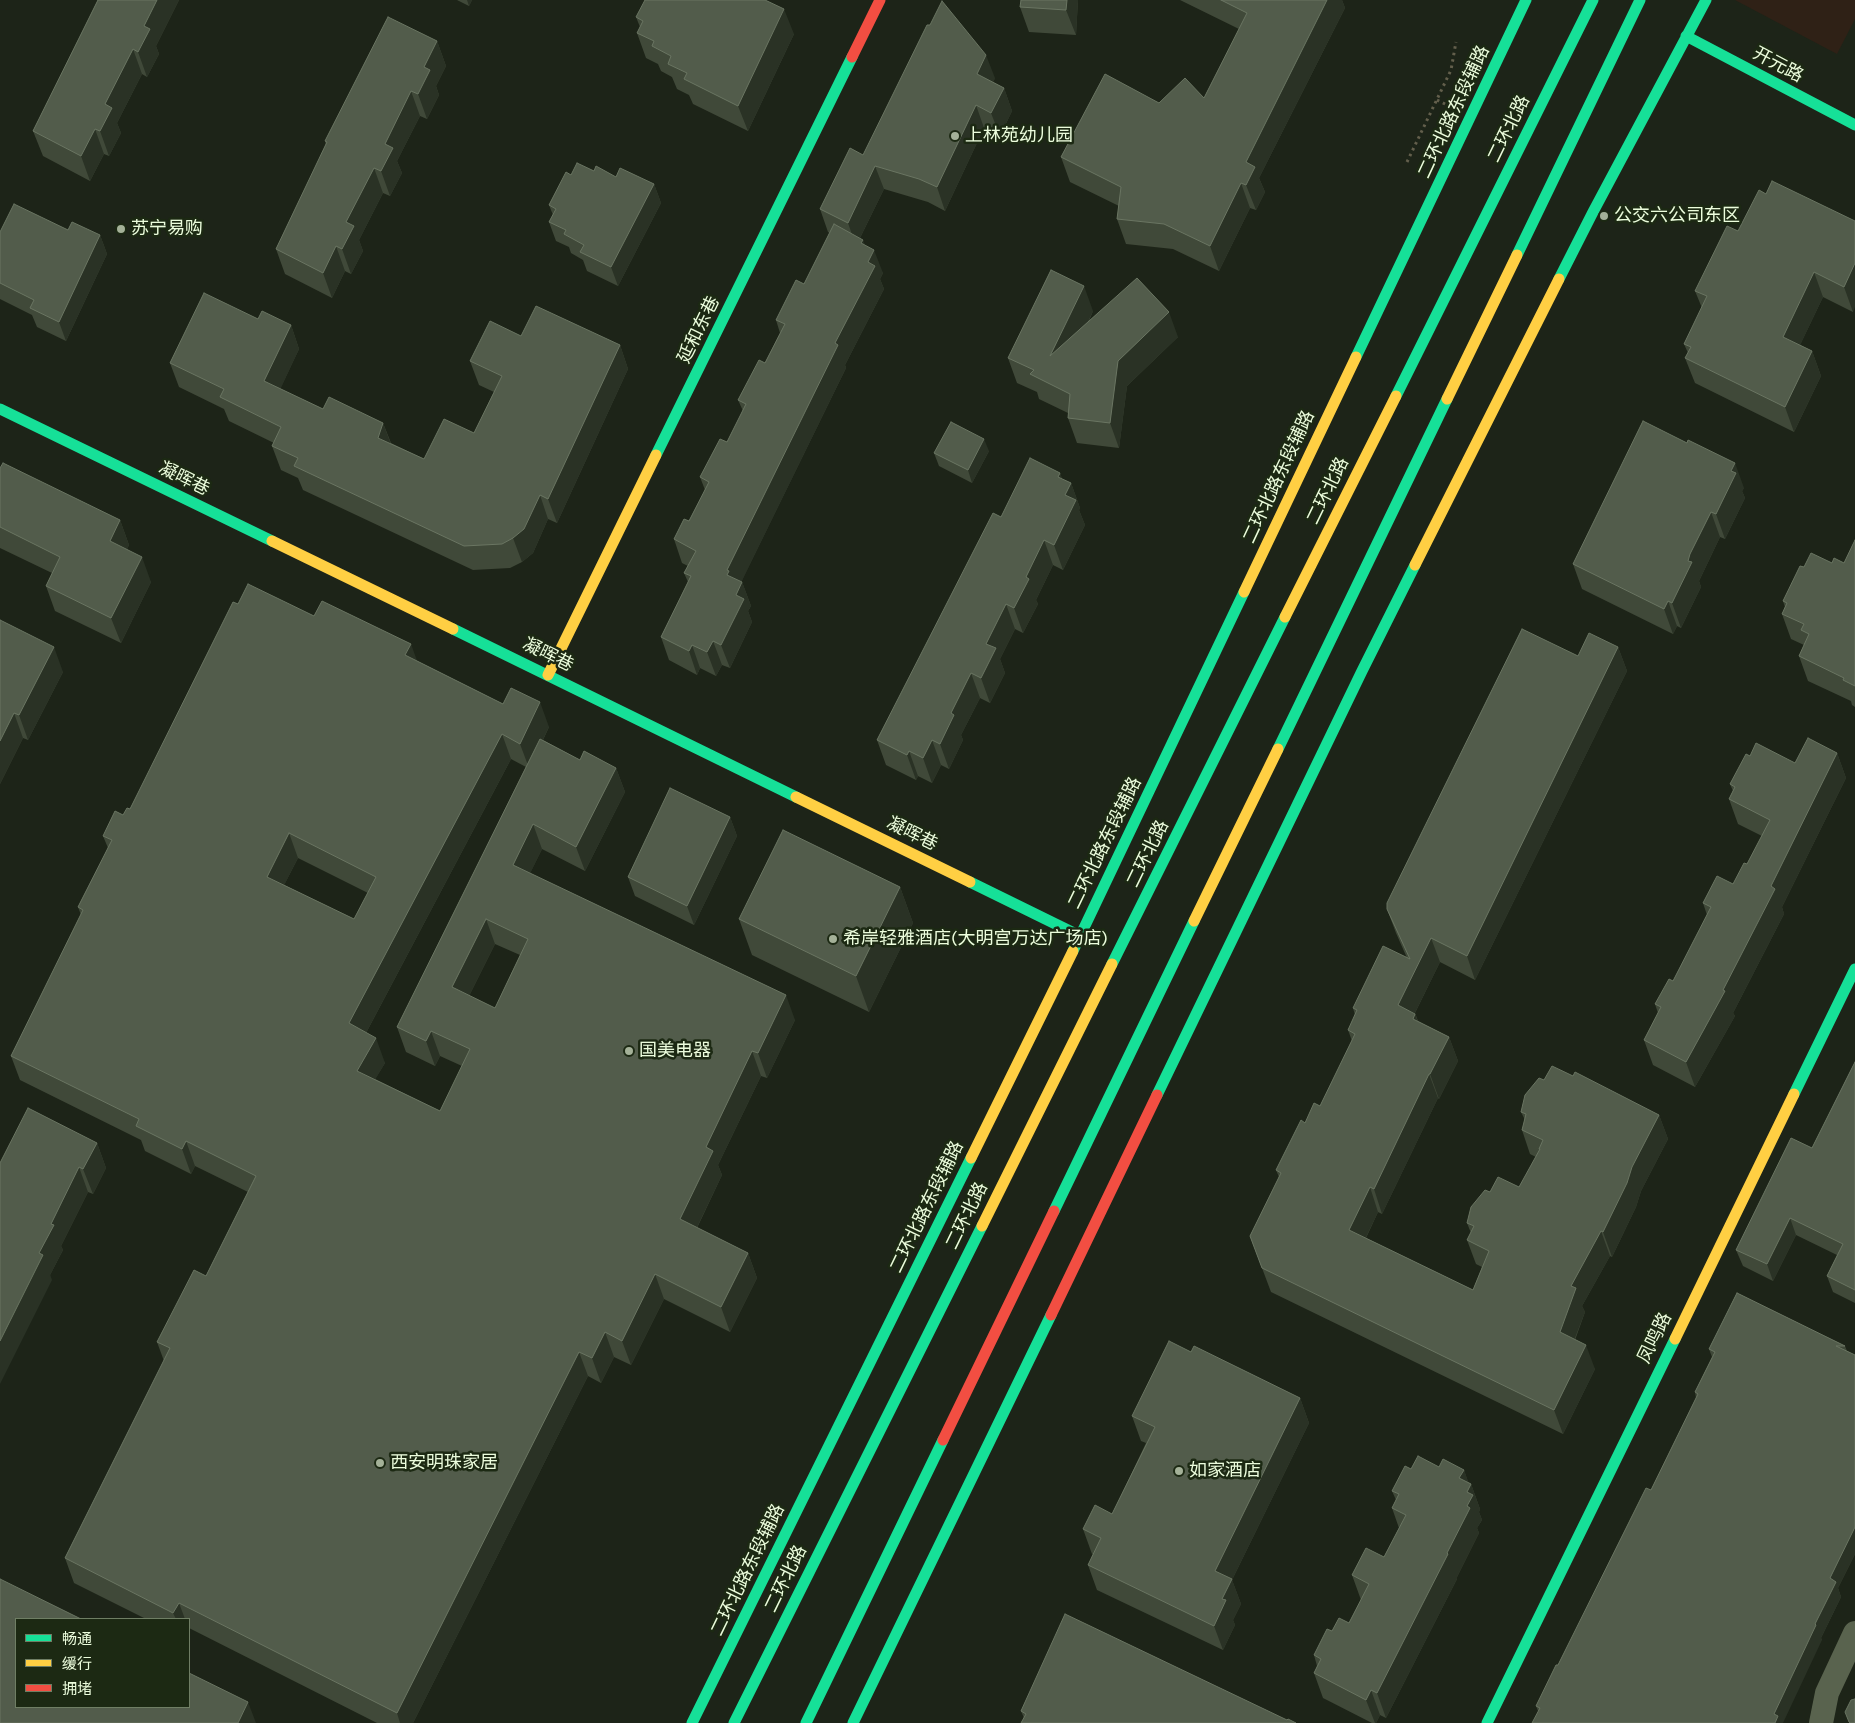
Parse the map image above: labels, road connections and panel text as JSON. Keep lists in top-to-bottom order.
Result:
{
  "streets": {
    "main road": [
      "开元路",
      "二环北路东段辅路",
      "二环北路",
      "延和东巷",
      "凝晖巷",
      "凤鸣路"
    ]
  },
  "crossings": [
    ["二环北路东段辅路", "凝晖巷"],
    ["延和东巷", "凝晖巷"]
  ],
  "places": [
    "上林苑幼儿园",
    "公交六公司东区",
    "苏宁易购",
    "希岸轻雅酒店(大明宫万达广场店)",
    "国美电器",
    "西安明珠家居",
    "如家酒店"
  ],
  "legend": ["畅通", "缓行", "拥堵"]
}
